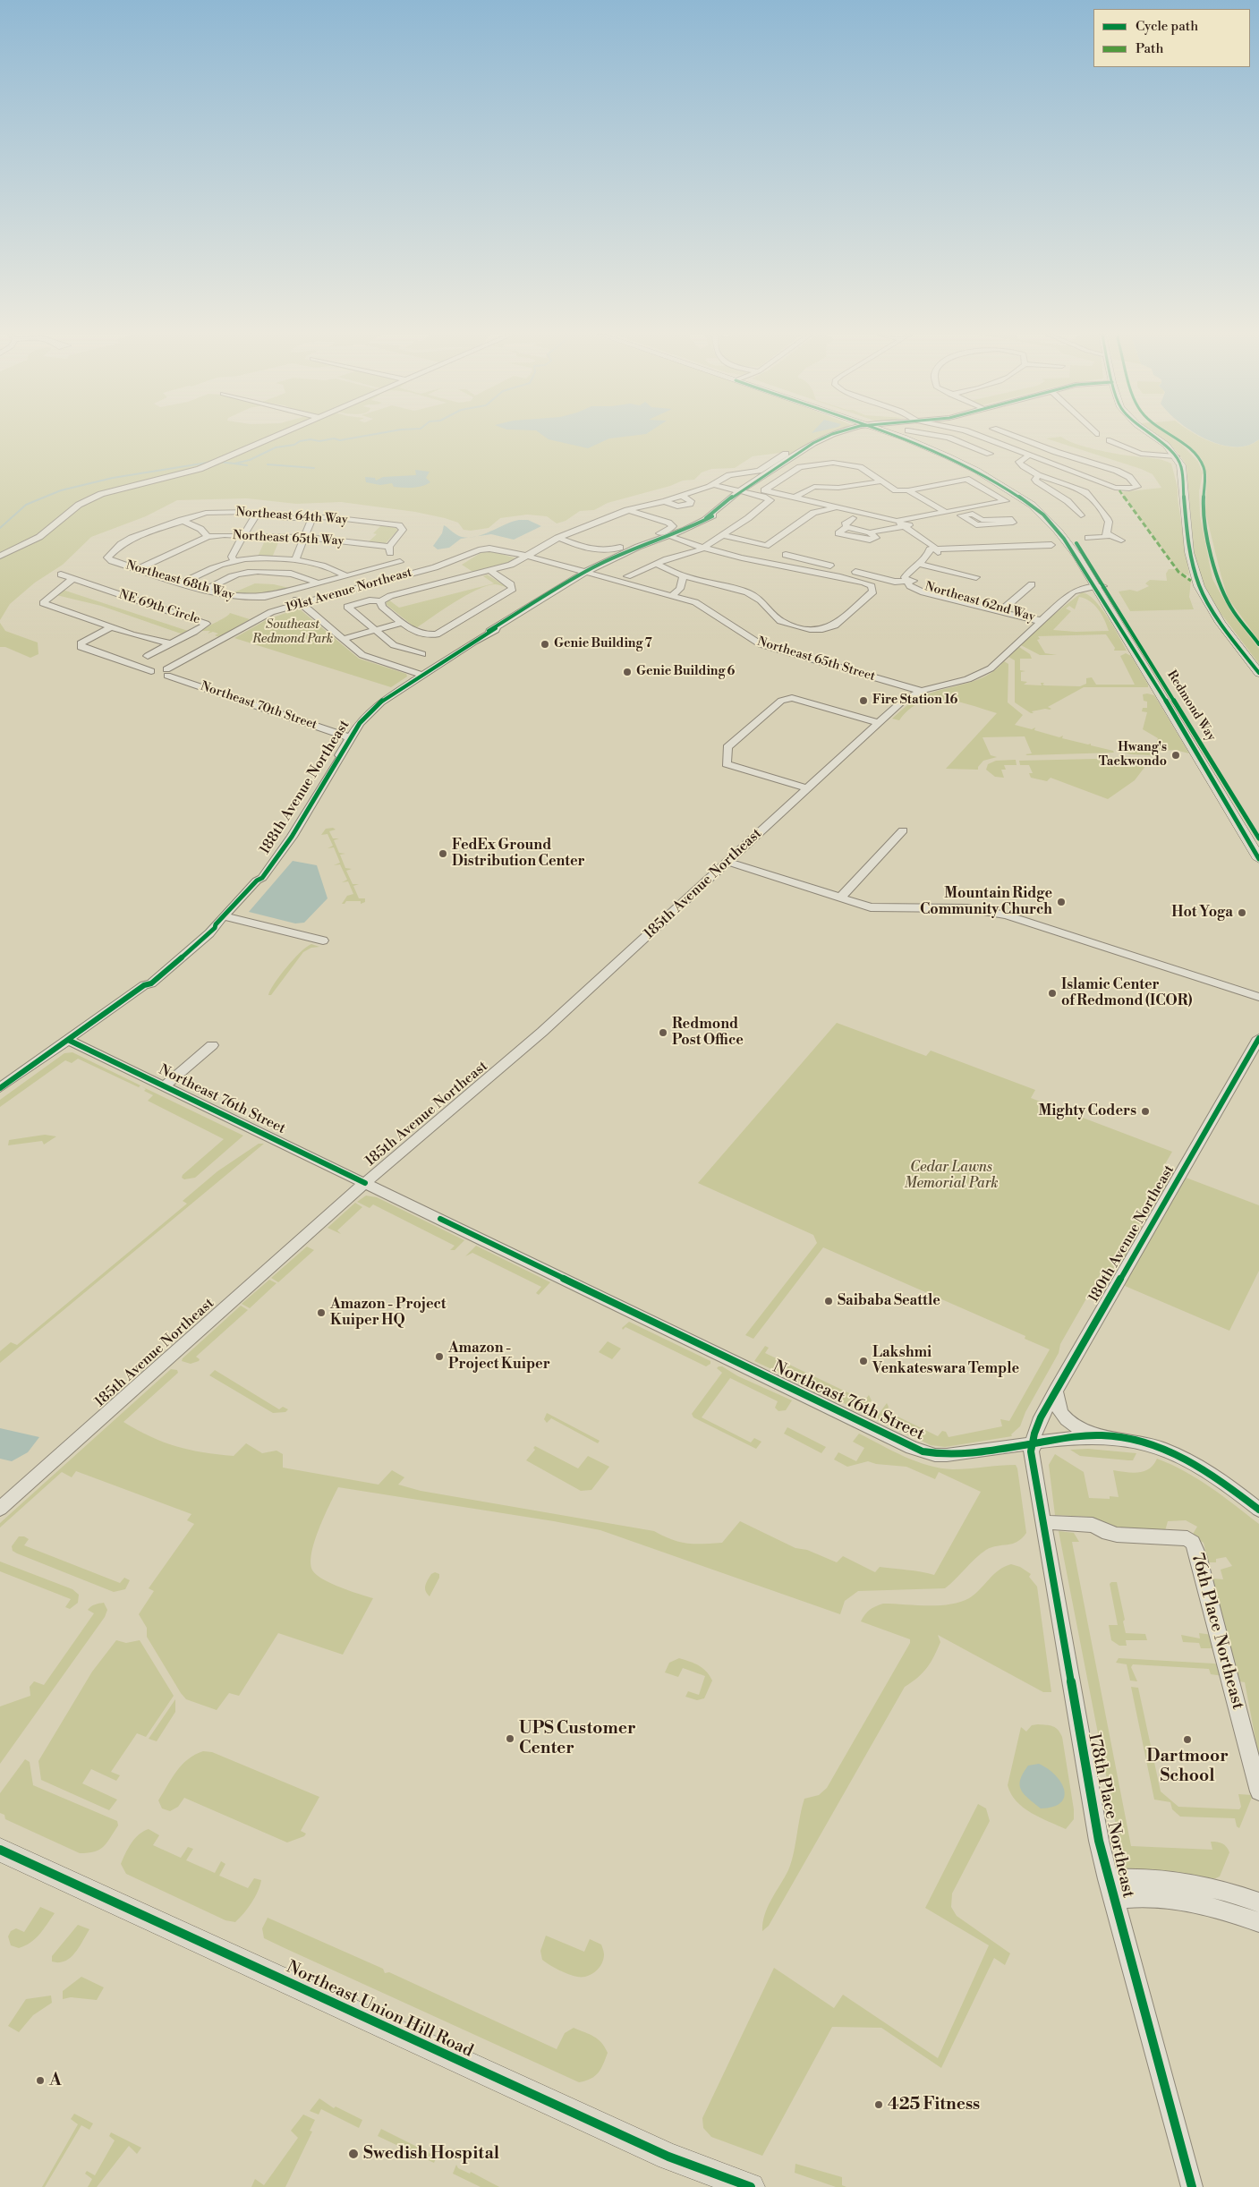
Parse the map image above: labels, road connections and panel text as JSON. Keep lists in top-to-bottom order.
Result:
{
  "streets": {
    "main road": ["Redmond Way", "Northeast Union Hill Road"],
    "street": [
      "Northeast 64th Way",
      "Northeast 65th Way",
      "Northeast 68th Way",
      "191st Avenue Northeast",
      "Northeast 62nd Way",
      "NE 69th Circle",
      "Northeast 65th Street",
      "Northeast 70th Street",
      "188th Avenue Northeast",
      "185th Avenue Northeast",
      "Northeast 76th Street",
      "180th Avenue Northeast",
      "76th Place Northeast",
      "178th Place Northeast"
    ]
  },
  "crossings": [
    ["Northeast 64th Way", "Northeast 65th Way"],
    ["Northeast 64th Way", "Northeast 68th Way"],
    ["191st Avenue Northeast", "Northeast 65th Street"],
    ["191st Avenue Northeast", "Northeast 70th Street"],
    ["Northeast 62nd Way", "185th Avenue Northeast"],
    ["Northeast 65th Street", "188th Avenue Northeast"],
    ["Northeast 65th Street", "185th Avenue Northeast"],
    ["Northeast 70th Street", "188th Avenue Northeast"],
    ["Redmond Way", "185th Avenue Northeast"],
    ["188th Avenue Northeast", "Northeast 76th Street"],
    ["185th Avenue Northeast", "Northeast 76th Street"],
    ["Northeast 76th Street", "180th Avenue Northeast"],
    ["Northeast 76th Street", "178th Place Northeast"],
    ["180th Avenue Northeast", "178th Place Northeast"],
    ["76th Place Northeast", "178th Place Northeast"]
  ],
  "parks": ["Southeast Redmond Park", "Cedar Lawns Memorial Park"],
  "places": [
    "Genie Building 7",
    "Genie Building 6",
    "Fire Station 16",
    "Hwang's Taekwondo",
    "FedEx Ground Distribution Center",
    "Mountain Ridge Community Church",
    "Hot Yoga",
    "Islamic Center of Redmond (ICOR)",
    "Redmond Post Office",
    "Mighty Coders",
    "Saibaba Seattle",
    "Amazon - Project Kuiper HQ",
    "Amazon - Project Kuiper",
    "Lakshmi Venkateswara Temple",
    "UPS Customer Center",
    "Dartmoor School",
    "A",
    "425 Fitness",
    "Swedish Hospital"
  ],
  "legend": ["Cycle path", "Path"]
}
